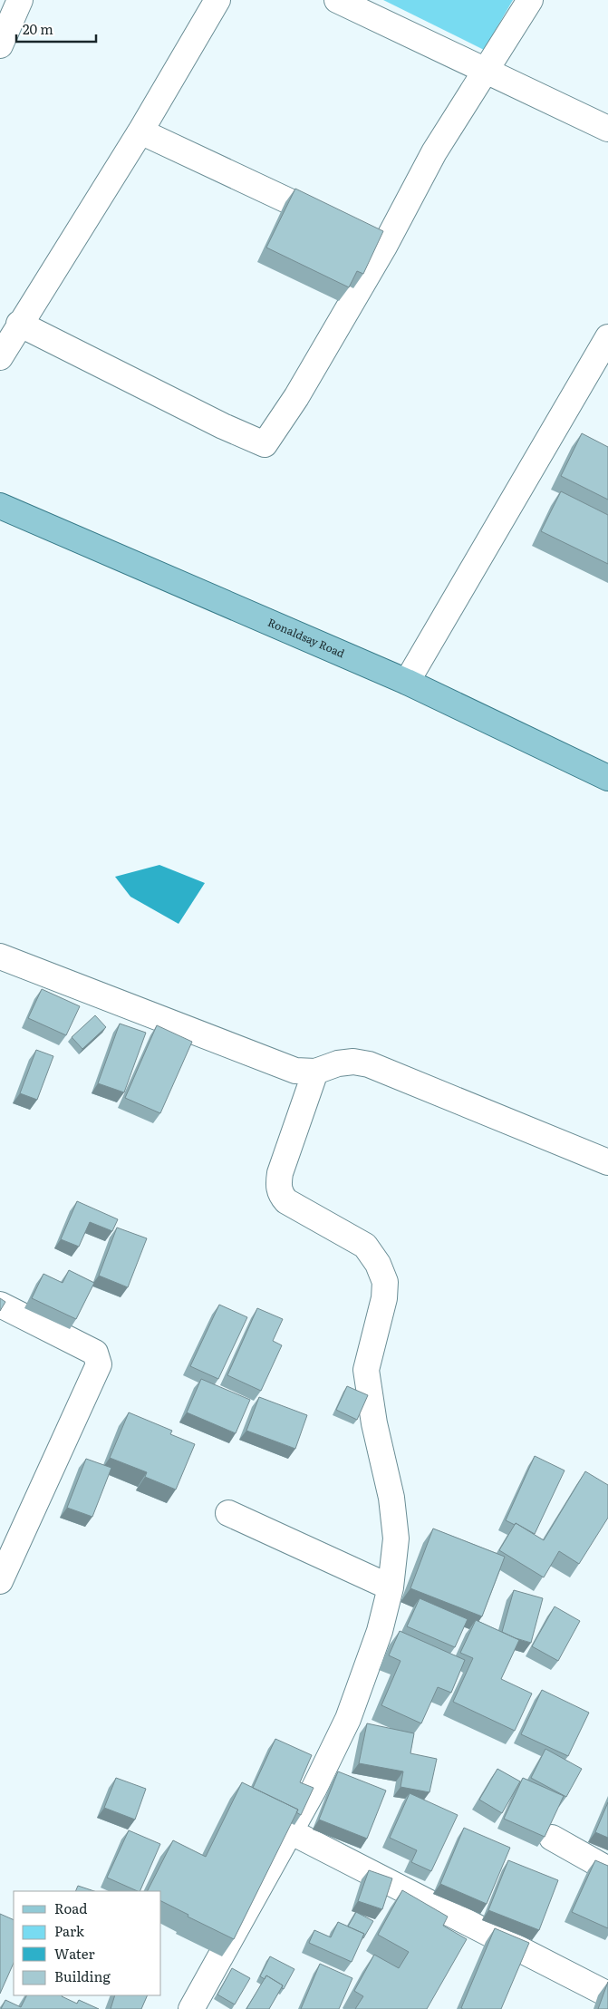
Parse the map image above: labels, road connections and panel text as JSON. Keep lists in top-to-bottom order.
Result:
{
  "streets": {
    "main road": ["Ronaldsay Road"]
  },
  "legend": [
    "Road",
    "Park",
    "Water",
    "Building"
  ],
  "scale_bar": "20 m"
}
